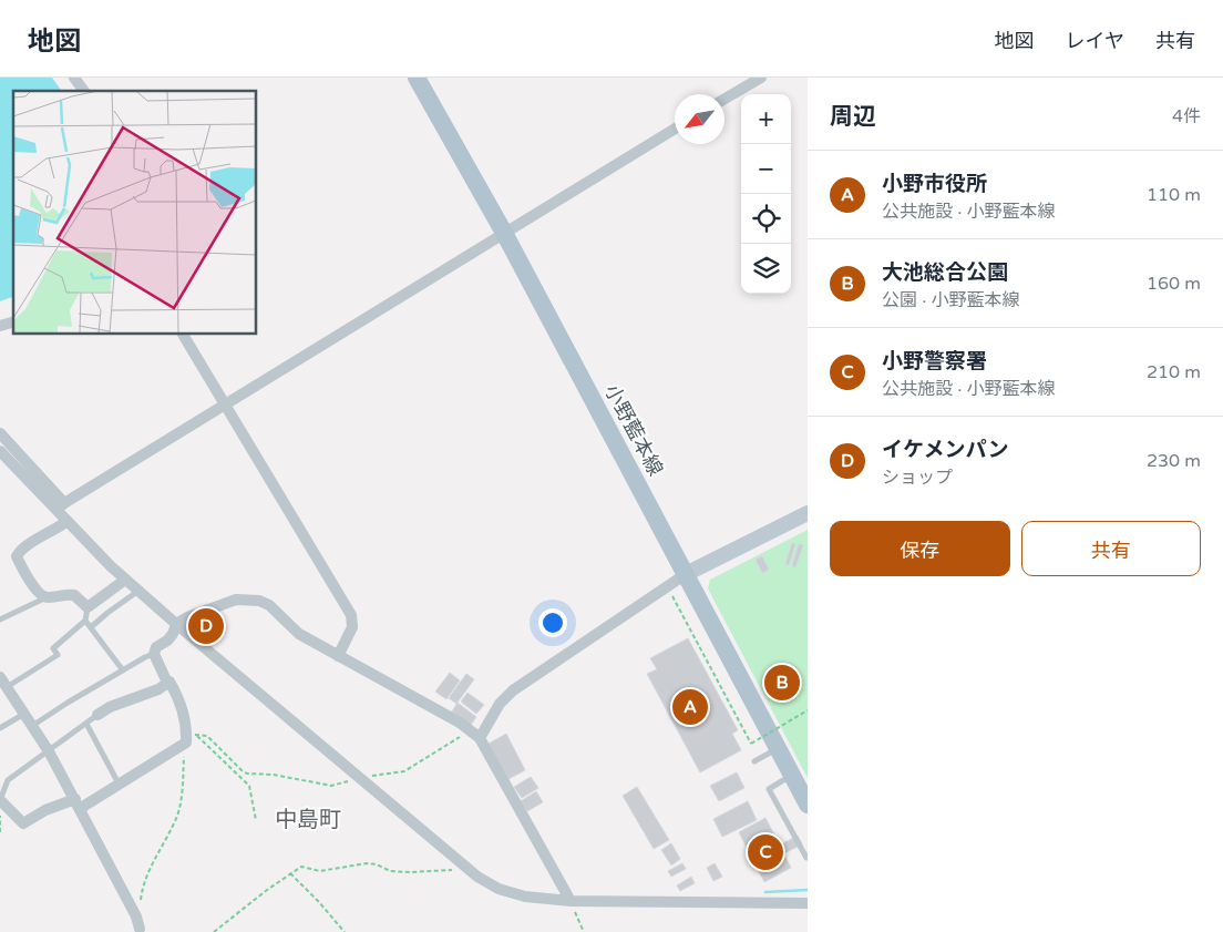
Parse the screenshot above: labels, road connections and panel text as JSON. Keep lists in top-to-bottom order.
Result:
{
  "streets": {
    "main road": ["小野藍本線"]
  },
  "districts": ["中島町"],
  "north": "bottom left",
  "page": {
    "header": "地図",
    "nav": ["地図", "レイヤ", "共有"],
    "heading": ["周辺", "4件"],
    "map_buttons": ["+", "−"],
    "list": [
      {
        "mark": "A",
        "name": "小野市役所",
        "note": "公共施設 · 小野藍本線",
        "value": "110 m"
      },
      {
        "mark": "B",
        "name": "大池総合公園",
        "note": "公園 · 小野藍本線",
        "value": "160 m"
      },
      {
        "mark": "C",
        "name": "小野警察署",
        "note": "公共施設 · 小野藍本線",
        "value": "210 m"
      },
      {
        "mark": "D",
        "name": "イケメンパン",
        "note": "ショップ",
        "value": "230 m"
      }
    ],
    "buttons": ["保存", "共有"],
    "pins": [
      "D",
      "B",
      "A",
      "C"
    ]
  }
}
